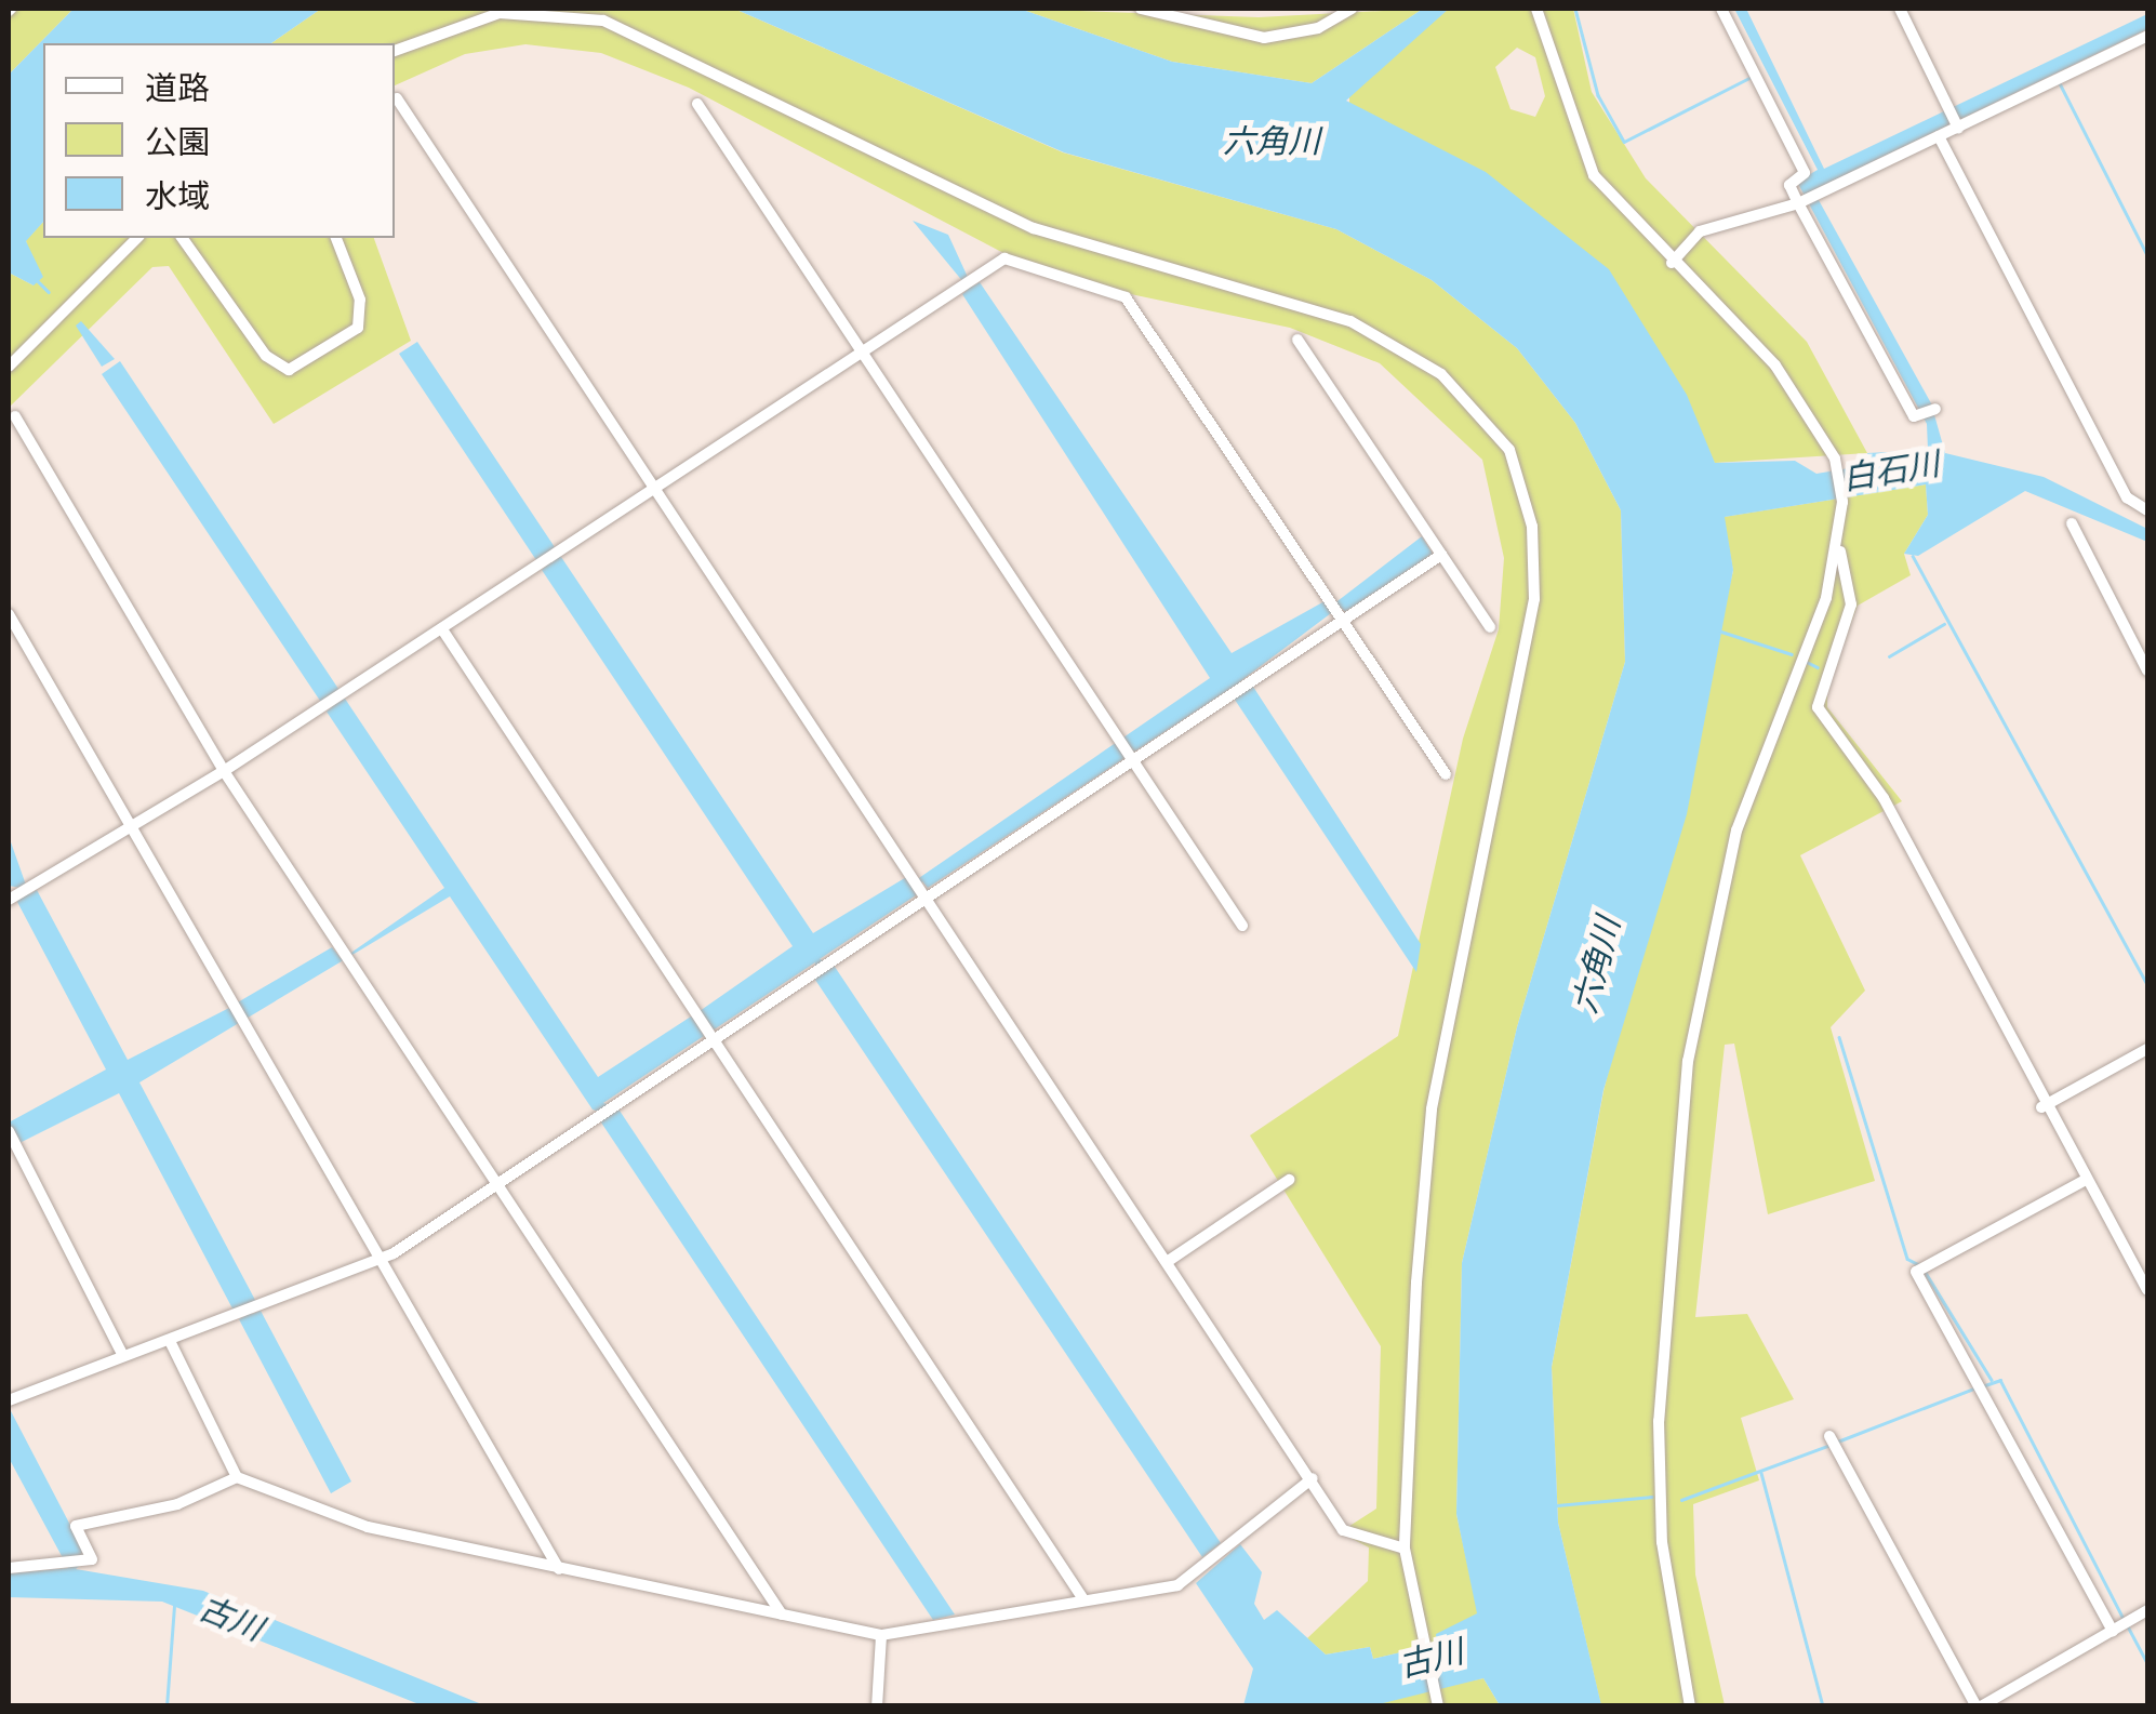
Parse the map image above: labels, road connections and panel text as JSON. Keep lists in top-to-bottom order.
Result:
{
  "water": ["六角川", "白石川", "古川"],
  "legend": ["道路", "公園", "水域"]
}
